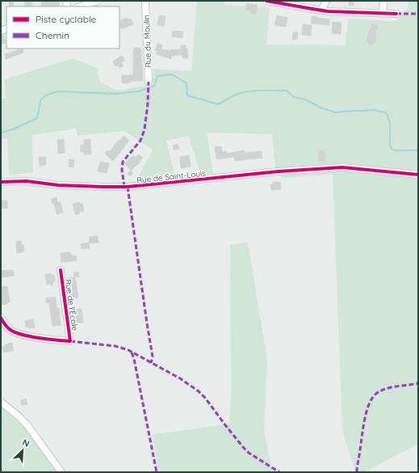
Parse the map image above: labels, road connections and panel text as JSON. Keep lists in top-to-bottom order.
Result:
{
  "streets": {
    "street": ["Rue du Moulin", "Rue de Saint-Louis", "Rue de l'École"]
  },
  "legend": ["Piste cyclable", "Chemin"],
  "north": "top right"
}
